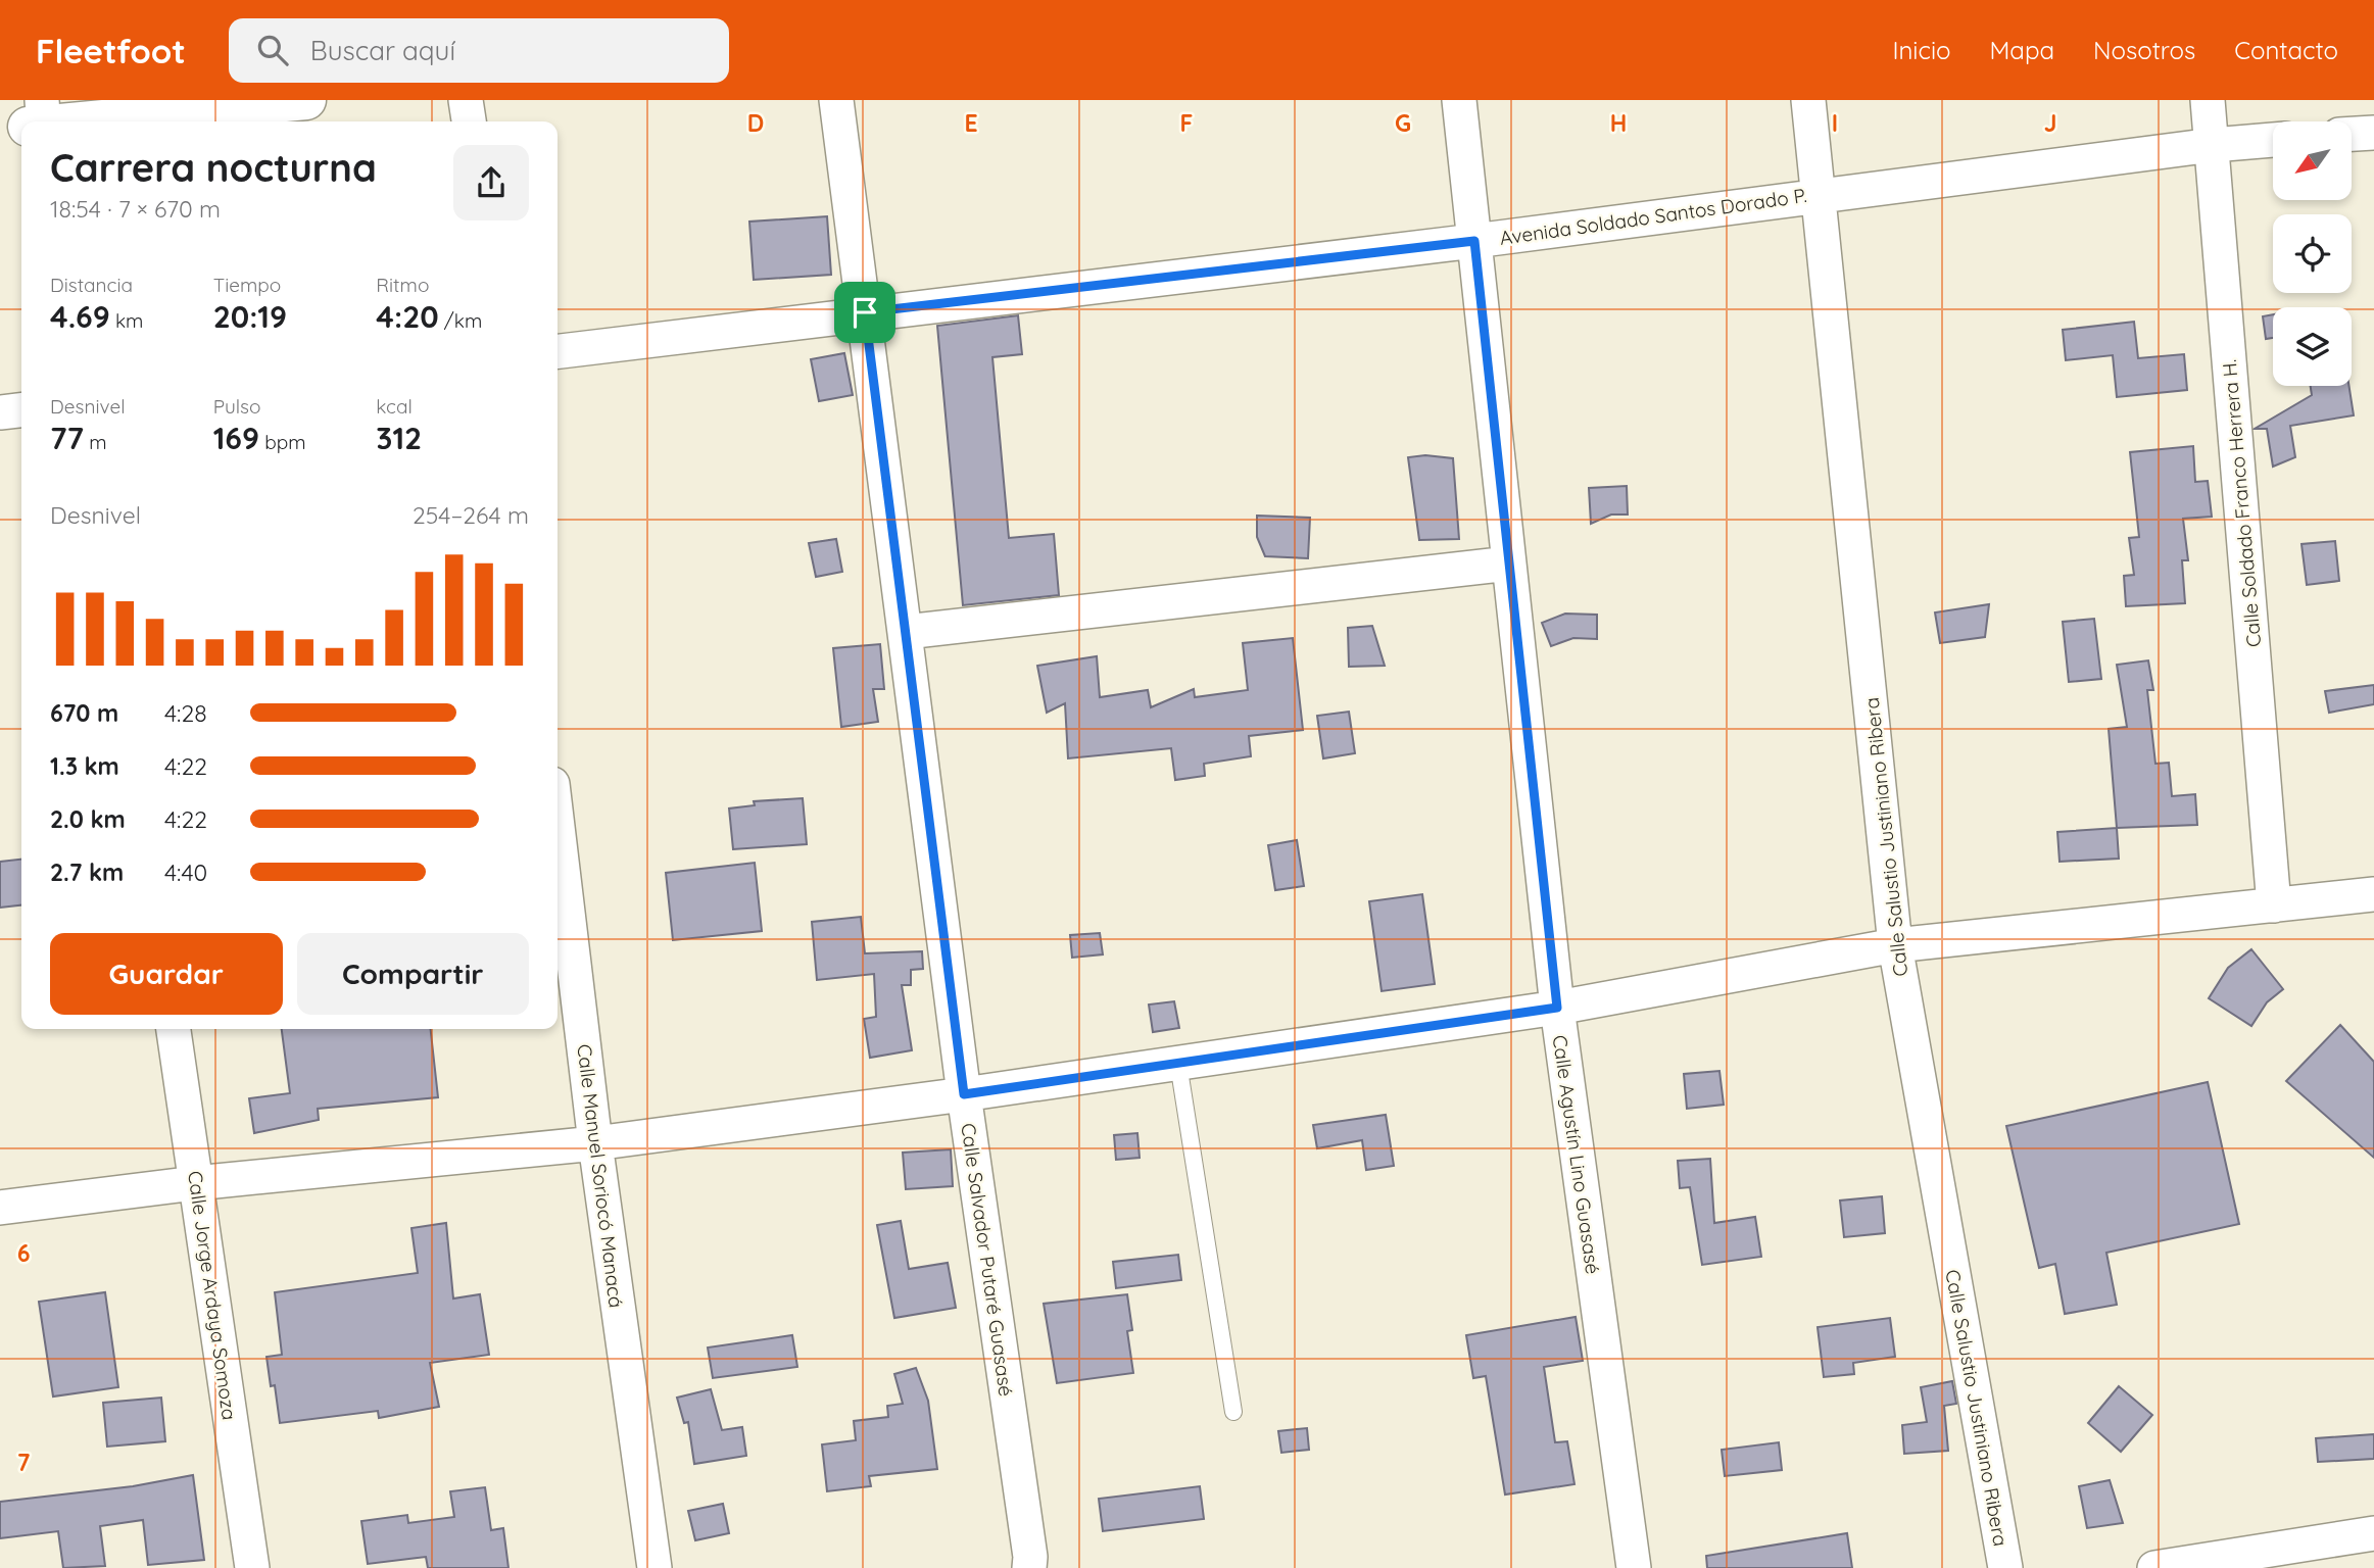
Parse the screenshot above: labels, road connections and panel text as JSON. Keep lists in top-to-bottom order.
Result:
{
  "streets": {
    "street": [
      "Avenida Soldado Santos Dorado P.",
      "Calle Soldado Franco Herrera H.",
      "Calle Salustio Justiniano Ribera",
      "Calle Agustín Lino Guasasé",
      "Calle Manuel Soriocó Manacá",
      "Calle Salvador Putaré Guasasé",
      "Calle Jorge Ardaya Somoza"
    ]
  },
  "crossings": [
    ["Avenida Soldado Santos Dorado P.", "Calle Soldado Franco Herrera H."],
    ["Avenida Soldado Santos Dorado P.", "Calle Salustio Justiniano Ribera"],
    ["Avenida Soldado Santos Dorado P.", "Calle Agustín Lino Guasasé"],
    ["Avenida Soldado Santos Dorado P.", "Calle Salvador Putaré Guasasé"]
  ],
  "north": "bottom left",
  "page": {
    "header": "Fleetfoot",
    "search": "Buscar aquí",
    "nav": [
      "Inicio",
      "Mapa",
      "Nosotros",
      "Contacto"
    ],
    "heading": ["Carrera nocturna", "18:54 · 7 × 670 m"],
    "stats": [
      ["Distancia", "4.69 km"],
      ["Tiempo", "20:19"],
      ["Ritmo", "4:20 /km"],
      ["Desnivel", "77 m"],
      ["Pulso", "169 bpm"],
      ["kcal", "312"]
    ],
    "chart": ["Desnivel", "254–264 m"],
    "list": [
      {
        "name": "670 m",
        "note": "4:28"
      },
      {
        "name": "1.3 km",
        "note": "4:22"
      },
      {
        "name": "2.0 km",
        "note": "4:22"
      },
      {
        "name": "2.7 km",
        "note": "4:40"
      }
    ],
    "buttons": ["Guardar", "Compartir"]
  },
  "grid": {
    "columns": [
      "D",
      "E",
      "F",
      "G",
      "H",
      "I",
      "J"
    ],
    "rows": ["6", "7"]
  }
}
